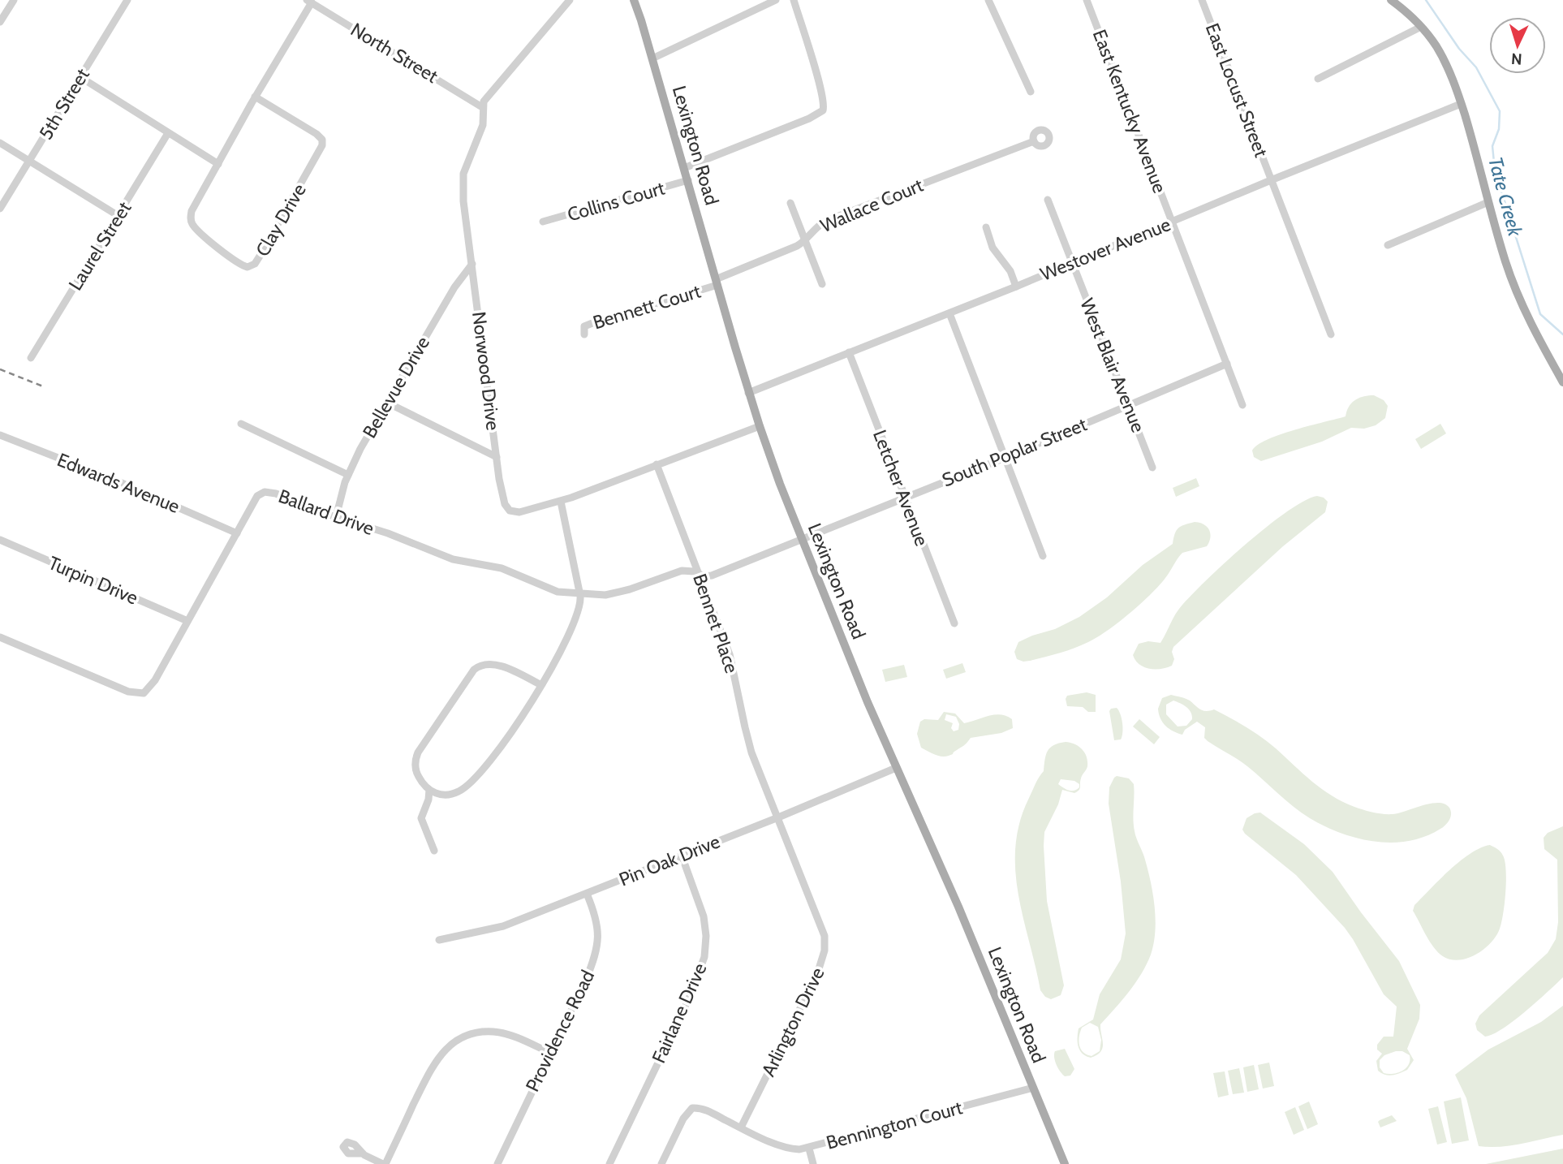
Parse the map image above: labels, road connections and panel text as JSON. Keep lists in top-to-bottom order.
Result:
{
  "streets": {
    "main road": ["Lexington Road"],
    "street": [
      "North Street",
      "East Locust Street",
      "5th Street",
      "East Kentucky Avenue",
      "Collins Court",
      "Wallace Court",
      "Clay Drive",
      "Laurel Street",
      "Westover Avenue",
      "Bennett Court",
      "West Blair Avenue",
      "Norwood Drive",
      "Bellevue Drive",
      "South Poplar Street",
      "Edwards Avenue",
      "Letcher Avenue",
      "Ballard Drive",
      "Turpin Drive",
      "Bennet Place",
      "Pin Oak Drive",
      "Fairlane Drive",
      "Arlington Drive",
      "Providence Road",
      "Bennington Court"
    ]
  },
  "crossings": [
    ["North Street", "Clay Drive"],
    ["North Street", "Norwood Drive"],
    ["East Locust Street", "Westover Avenue"],
    ["East Kentucky Avenue", "Westover Avenue"],
    ["East Kentucky Avenue", "South Poplar Street"],
    ["Lexington Road", "Collins Court"],
    ["Lexington Road", "Wallace Court"],
    ["Lexington Road", "Westover Avenue"],
    ["Lexington Road", "Bennett Court"],
    ["Lexington Road", "Norwood Drive"],
    ["Lexington Road", "South Poplar Street"],
    ["Lexington Road", "Pin Oak Drive"],
    ["Lexington Road", "Bennington Court"],
    ["Wallace Court", "Bennett Court"],
    ["Westover Avenue", "West Blair Avenue"],
    ["Westover Avenue", "Letcher Avenue"],
    ["West Blair Avenue", "South Poplar Street"],
    ["Norwood Drive", "Bellevue Drive"],
    ["Norwood Drive", "Bennet Place"],
    ["Bellevue Drive", "Ballard Drive"],
    ["South Poplar Street", "Letcher Avenue"],
    ["South Poplar Street", "Ballard Drive"],
    ["South Poplar Street", "Bennet Place"],
    ["Edwards Avenue", "Ballard Drive"],
    ["Ballard Drive", "Turpin Drive"],
    ["Ballard Drive", "Bennet Place"],
    ["Bennet Place", "Pin Oak Drive"],
    ["Bennet Place", "Arlington Drive"],
    ["Pin Oak Drive", "Fairlane Drive"],
    ["Pin Oak Drive", "Arlington Drive"],
    ["Pin Oak Drive", "Providence Road"],
    ["Arlington Drive", "Bennington Court"]
  ],
  "water": ["Tate Creek"],
  "north": "bottom"
}
